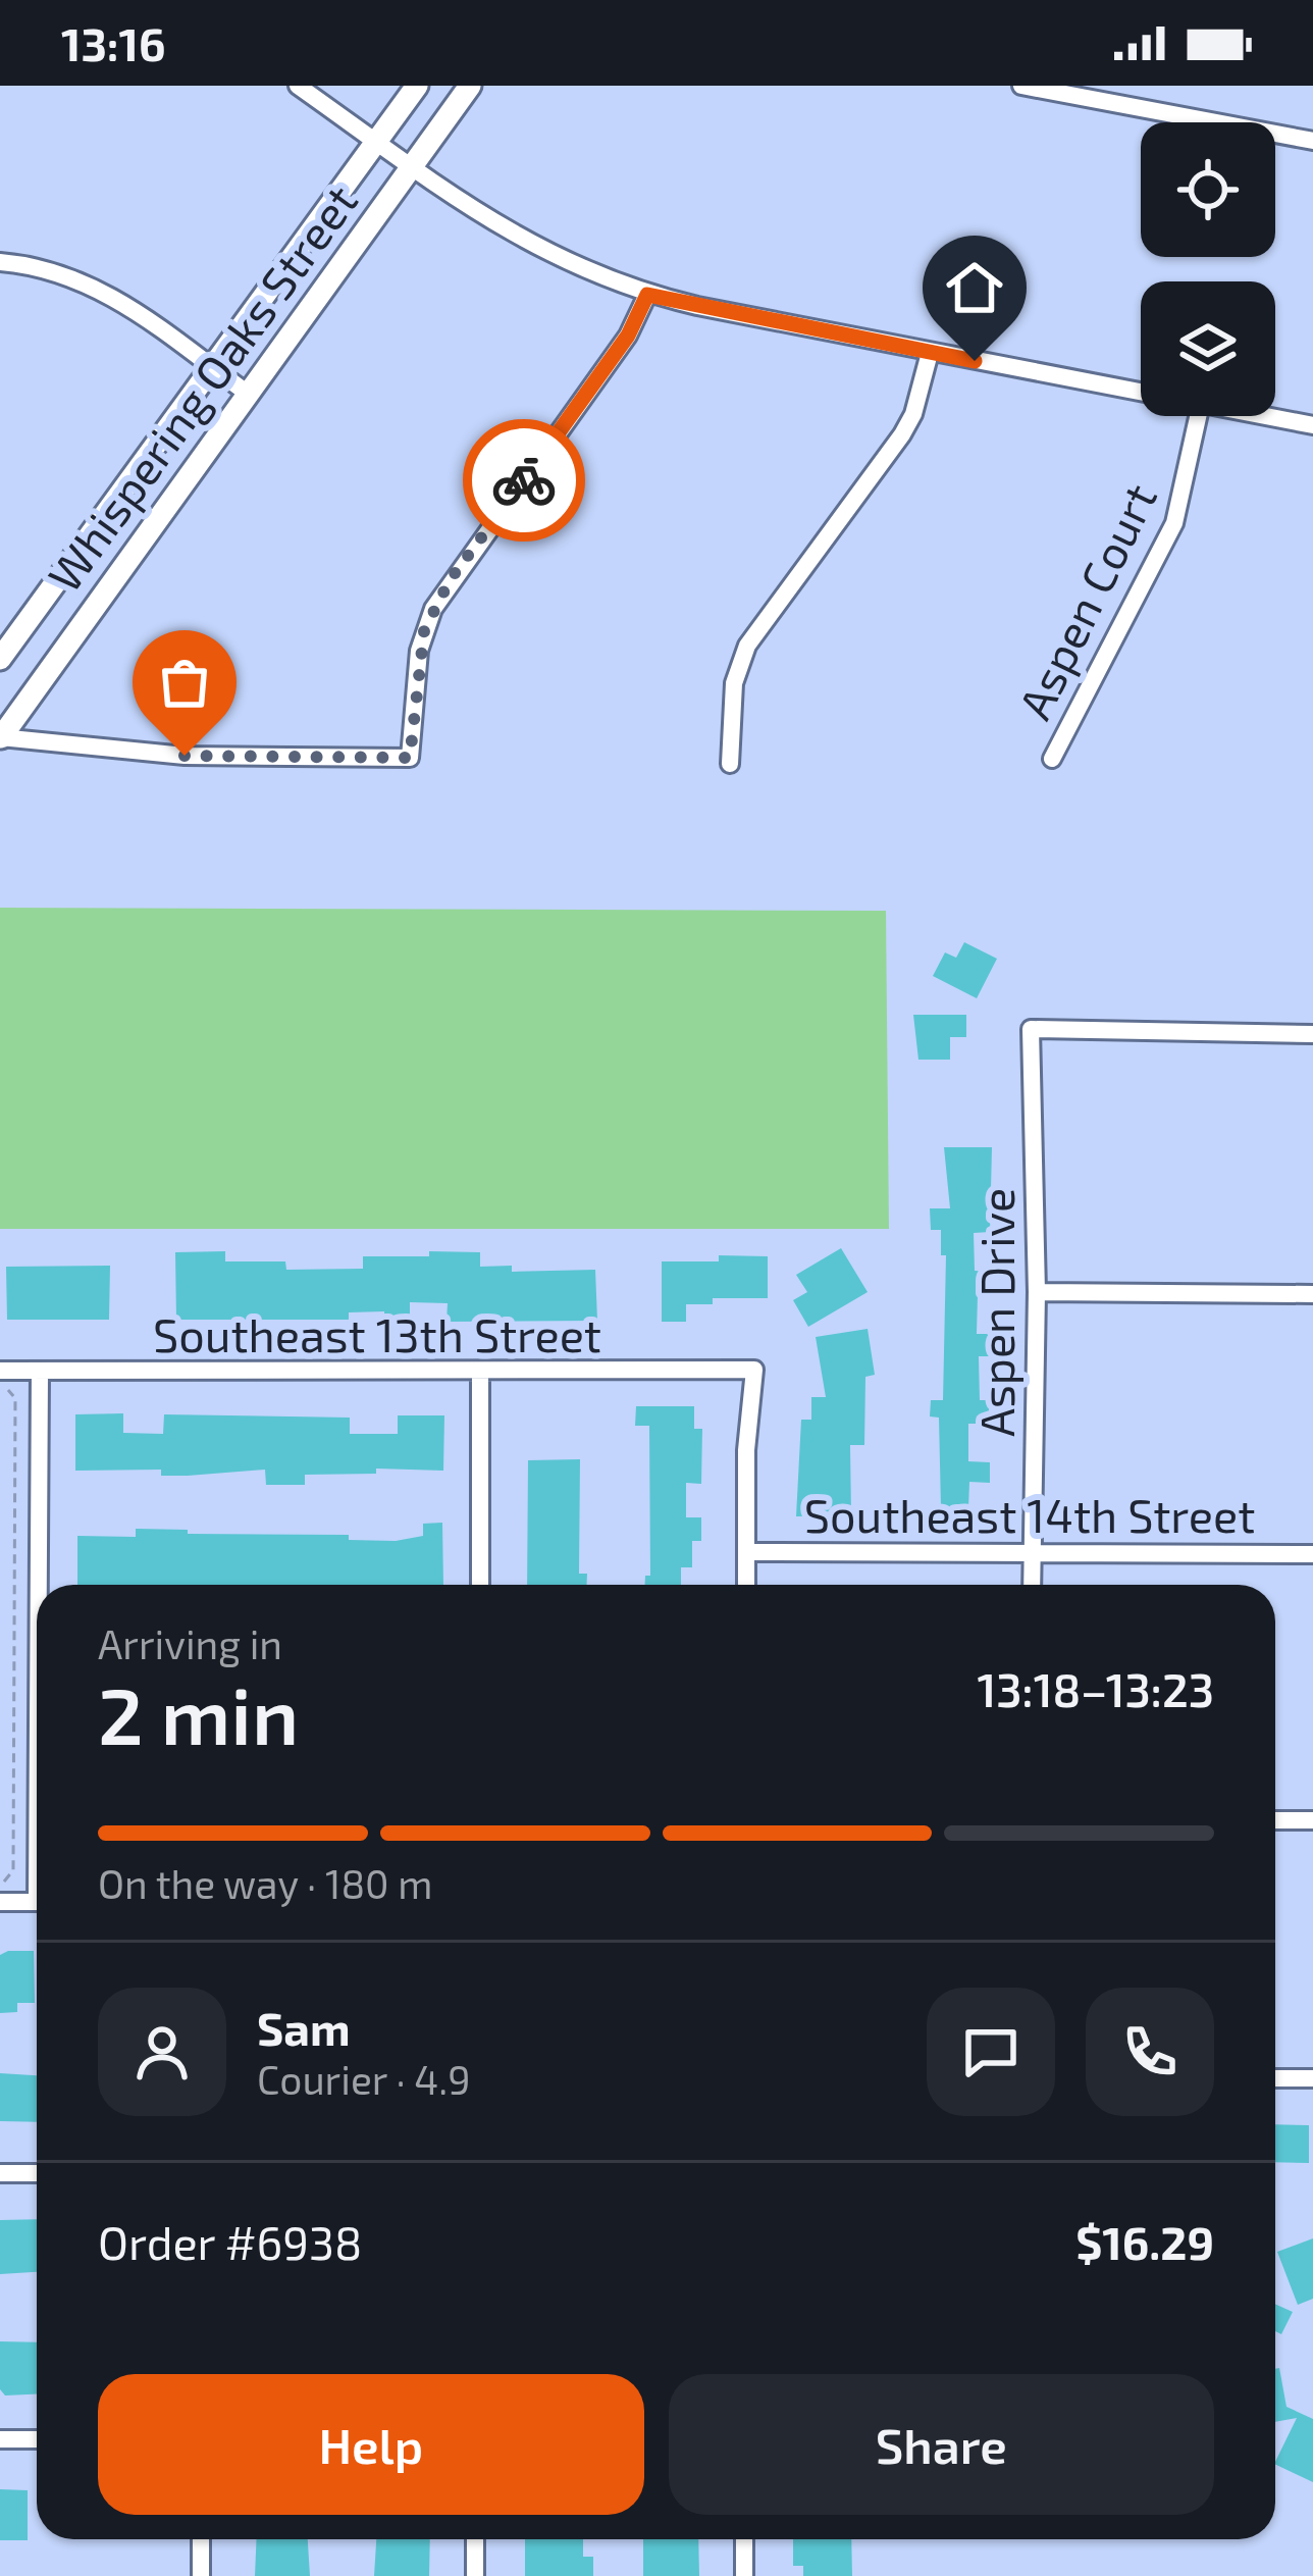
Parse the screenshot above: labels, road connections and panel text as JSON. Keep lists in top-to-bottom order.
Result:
{
  "streets": {
    "street": [
      "Whispering Oaks Street",
      "Aspen Court",
      "Aspen Drive",
      "Southeast 13th Street",
      "Southeast 14th Street"
    ]
  },
  "crossings": [
    ["Aspen Drive", "Southeast 14th Street"],
    ["Southeast 13th Street", "Southeast 14th Street"]
  ],
  "page": {
    "status": "13:16",
    "heading": ["2 min", "Arriving in", "13:18–13:23"],
    "panel": [
      "Sam",
      "Courier · 4.9",
      "Order #6938",
      "$16.29"
    ],
    "bar": "On the way · 180 m",
    "buttons": ["Help", "Share"]
  }
}
